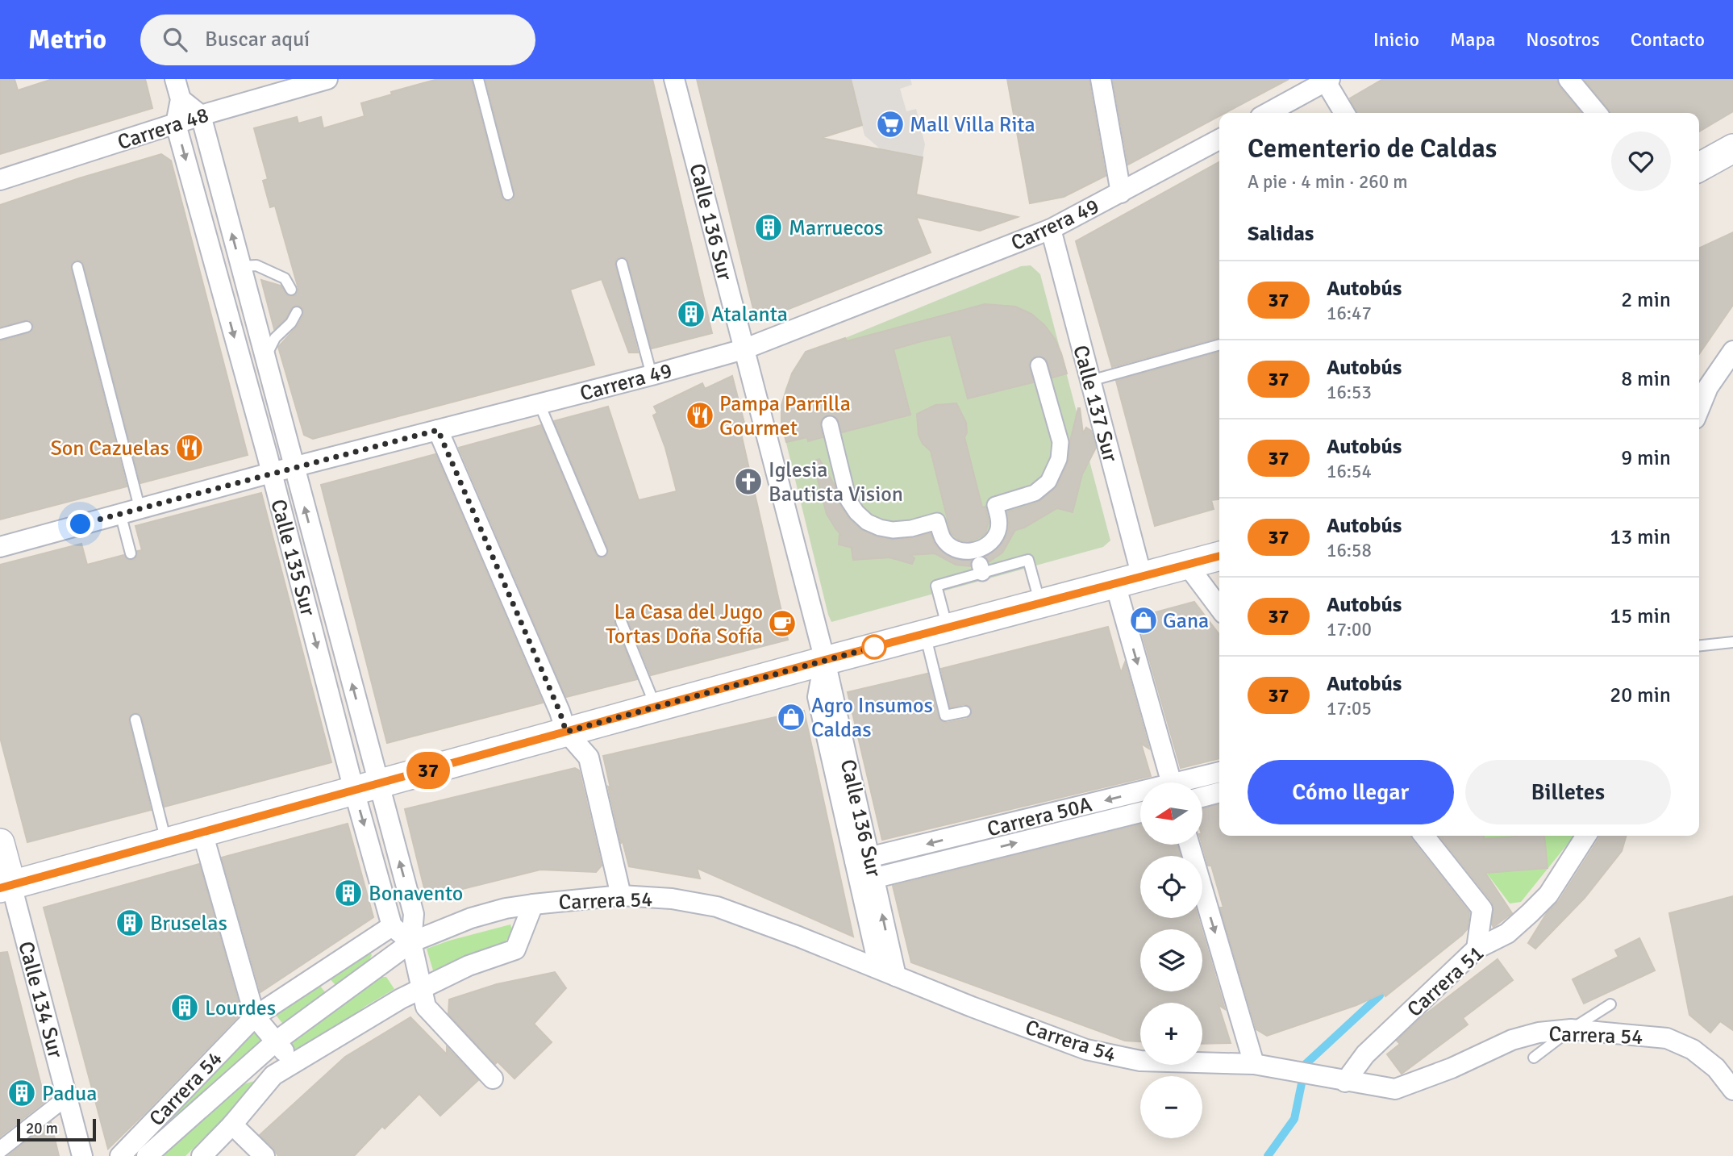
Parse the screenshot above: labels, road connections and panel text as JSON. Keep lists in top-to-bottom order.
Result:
{
  "streets": {
    "main road": ["Calle 134 Sur"],
    "street": [
      "Carrera 48",
      "Calle 136 Sur",
      "Carrera 49",
      "Calle 137 Sur",
      "Calle 135 Sur",
      "Carrera 50A",
      "Carrera 54",
      "Carrera 51"
    ]
  },
  "crossings": [
    ["Carrera 48", "Calle 135 Sur"],
    ["Calle 136 Sur", "Carrera 49"],
    ["Calle 136 Sur", "Carrera 50A"],
    ["Calle 136 Sur", "Carrera 54"],
    ["Carrera 49", "Calle 137 Sur"],
    ["Carrera 49", "Calle 135 Sur"],
    ["Calle 135 Sur", "Carrera 54"],
    ["Carrera 54", "Carrera 51"]
  ],
  "places": {
    "supermarket": ["Mall Villa Rita"],
    "building": [
      "Marruecos",
      "Atalanta",
      "Bonavento",
      "Bruselas",
      "Lourdes",
      "Padua"
    ],
    "restaurant": ["Pampa Parrilla Gourmet", "Son Cazuelas"],
    "church": ["Iglesia Bautista Vision"],
    "shop": ["Gana", "Agro Insumos Caldas"],
    "cafe": ["La Casa del Jugo Tortas Doña Sofía"]
  },
  "lines": ["bus line 37"],
  "scale_bar": "20 m",
  "north": "left",
  "page": {
    "header": "Metrio",
    "search": "Buscar aquí",
    "nav": [
      "Inicio",
      "Mapa",
      "Nosotros",
      "Contacto"
    ],
    "on_map": "37",
    "heading": [
      ["Cementerio de Caldas", "A pie · 4 min · 260 m"],
      "Salidas"
    ],
    "list": [
      {
        "mark": "37",
        "name": "Autobús",
        "note": "16:47",
        "value": "2 min"
      },
      {
        "mark": "37",
        "name": "Autobús",
        "note": "16:53",
        "value": "8 min"
      },
      {
        "mark": "37",
        "name": "Autobús",
        "note": "16:54",
        "value": "9 min"
      },
      {
        "mark": "37",
        "name": "Autobús",
        "note": "16:58",
        "value": "13 min"
      },
      {
        "mark": "37",
        "name": "Autobús",
        "note": "17:00",
        "value": "15 min"
      },
      {
        "mark": "37",
        "name": "Autobús",
        "note": "17:05",
        "value": "20 min"
      }
    ],
    "buttons": ["Cómo llegar", "Billetes"],
    "map_buttons": ["+", "−"],
    "scale": "20 m"
  }
}
